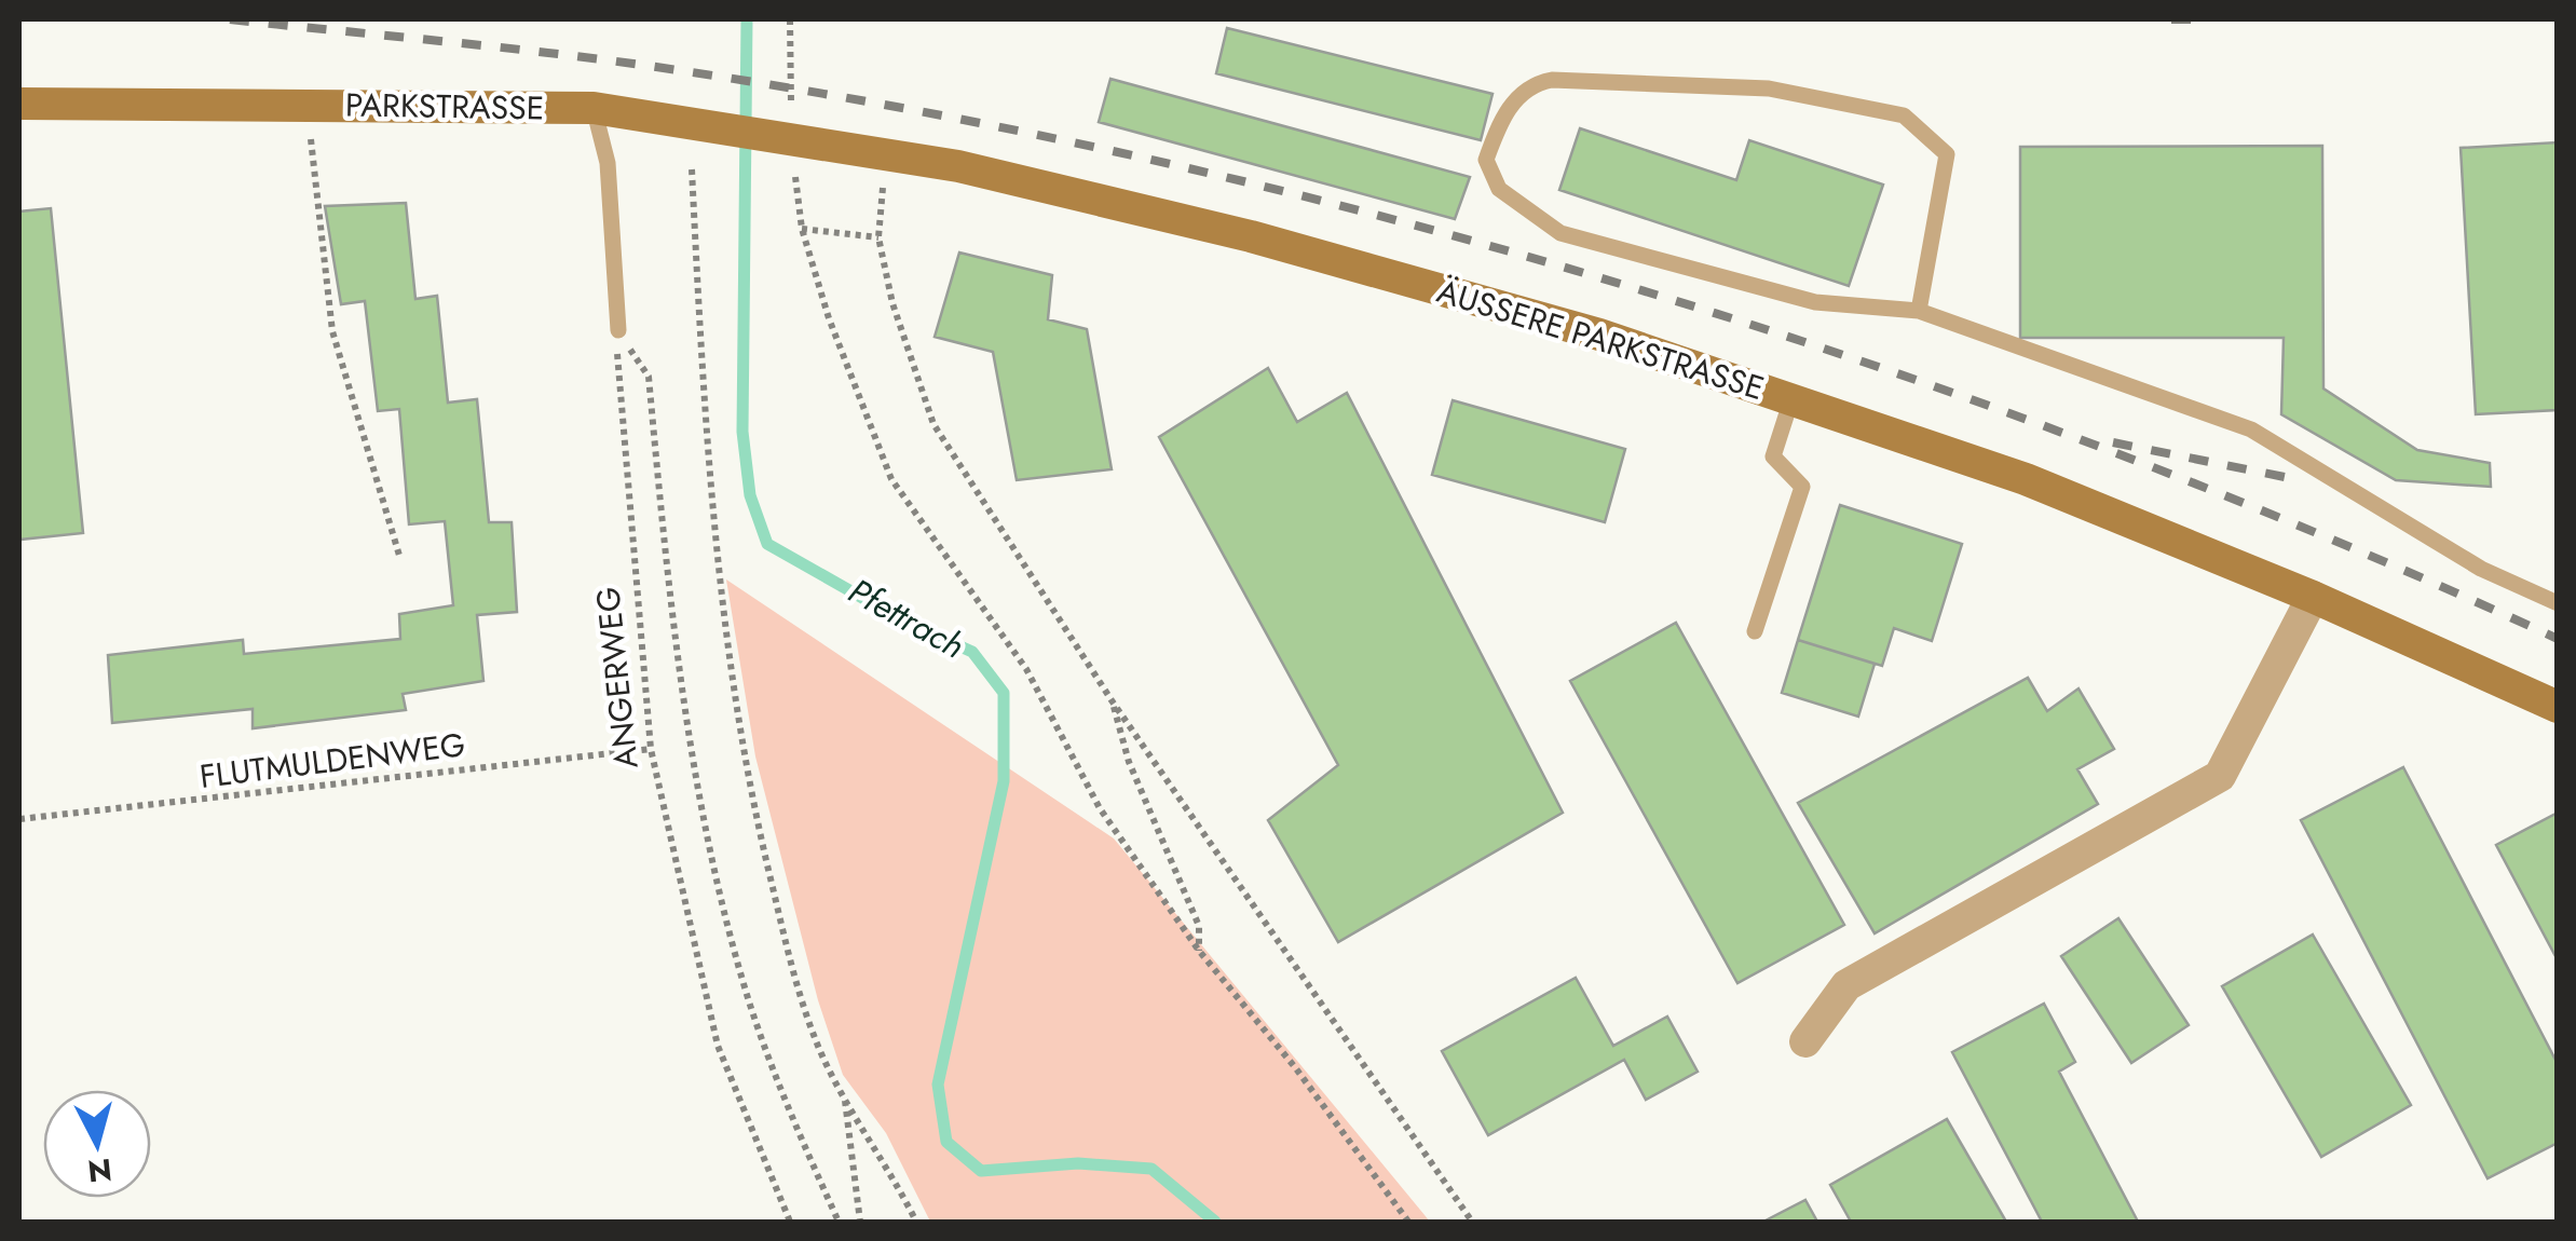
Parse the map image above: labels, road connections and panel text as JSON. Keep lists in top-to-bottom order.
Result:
{
  "streets": {
    "street": ["PARKSTRASSE", "ÄUSSERE PARKSTRASSE"],
    "path": ["ANGERWEG", "FLUTMULDENWEG"]
  },
  "crossings": [
    ["PARKSTRASSE", "ÄUSSERE PARKSTRASSE"],
    ["ANGERWEG", "FLUTMULDENWEG"]
  ],
  "water": ["Pfettrach"],
  "north": "bottom"
}
